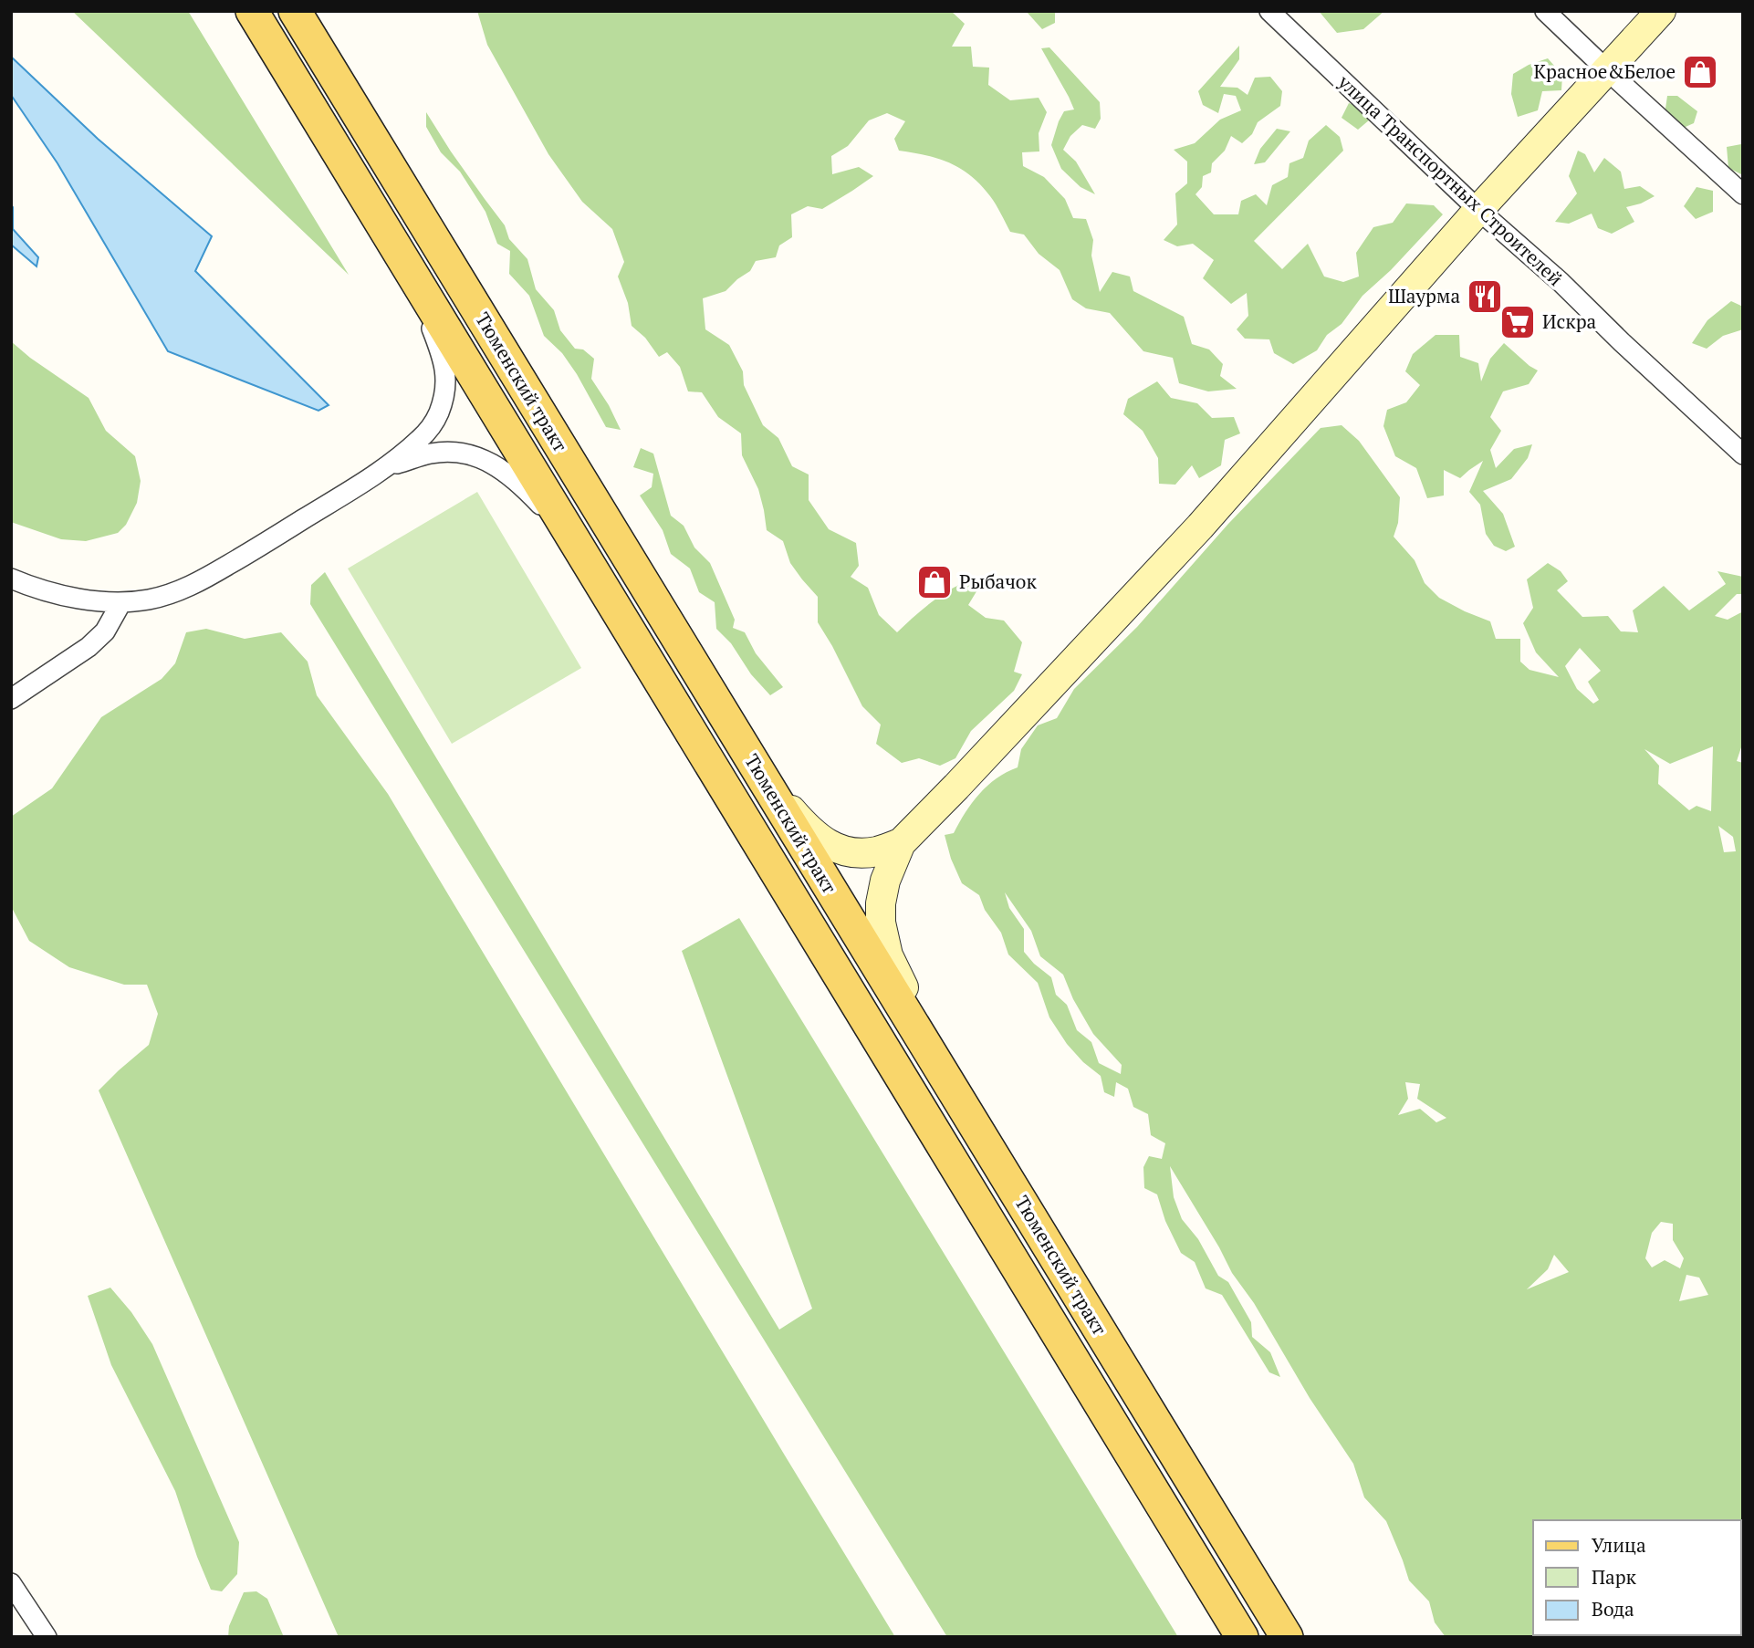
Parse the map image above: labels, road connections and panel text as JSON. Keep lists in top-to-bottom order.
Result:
{
  "streets": {
    "main road": ["Тюменский тракт"],
    "street": ["улица Транспортных Строителей"]
  },
  "places": {
    "shop": ["Красное&Белое", "Рыбачок"],
    "restaurant": ["Шаурма"],
    "supermarket": ["Искра"]
  },
  "legend": ["Улица", "Парк", "Вода"]
}
